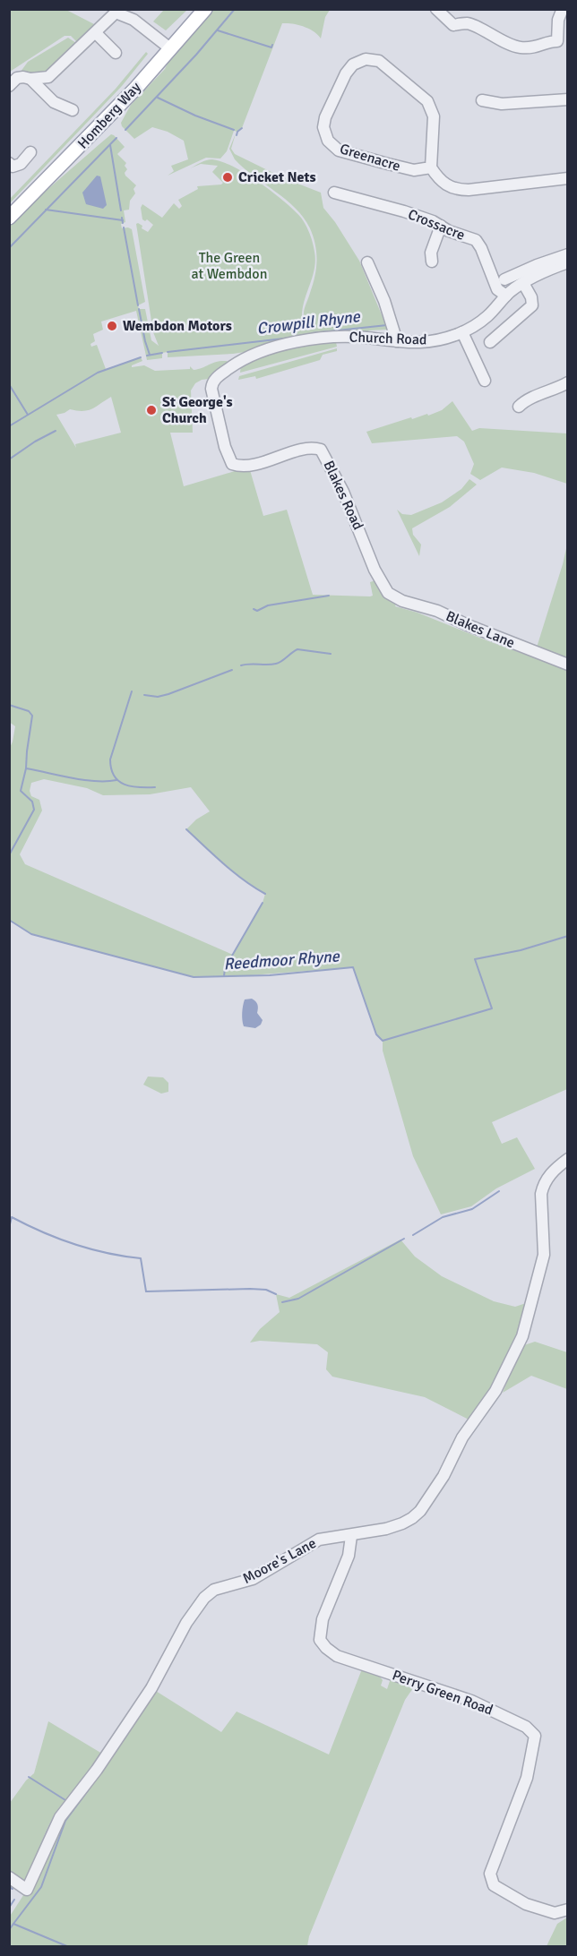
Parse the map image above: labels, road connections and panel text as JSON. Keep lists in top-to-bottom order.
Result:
{
  "streets": {
    "main road": ["Homberg Way"],
    "street": [
      "Greenacre",
      "Crossacre",
      "Church Road",
      "Blakes Road",
      "Blakes Lane",
      "Moore's Lane",
      "Perry Green Road"
    ]
  },
  "crossings": [
    ["Crossacre", "Church Road"],
    ["Church Road", "Blakes Road"],
    ["Blakes Road", "Blakes Lane"],
    ["Moore's Lane", "Perry Green Road"]
  ],
  "water": ["Crowpill Rhyne", "Reedmoor Rhyne"],
  "parks": ["The Green at Wembdon"],
  "places": ["Cricket Nets", "Wembdon Motors", "St George's Church"]
}
